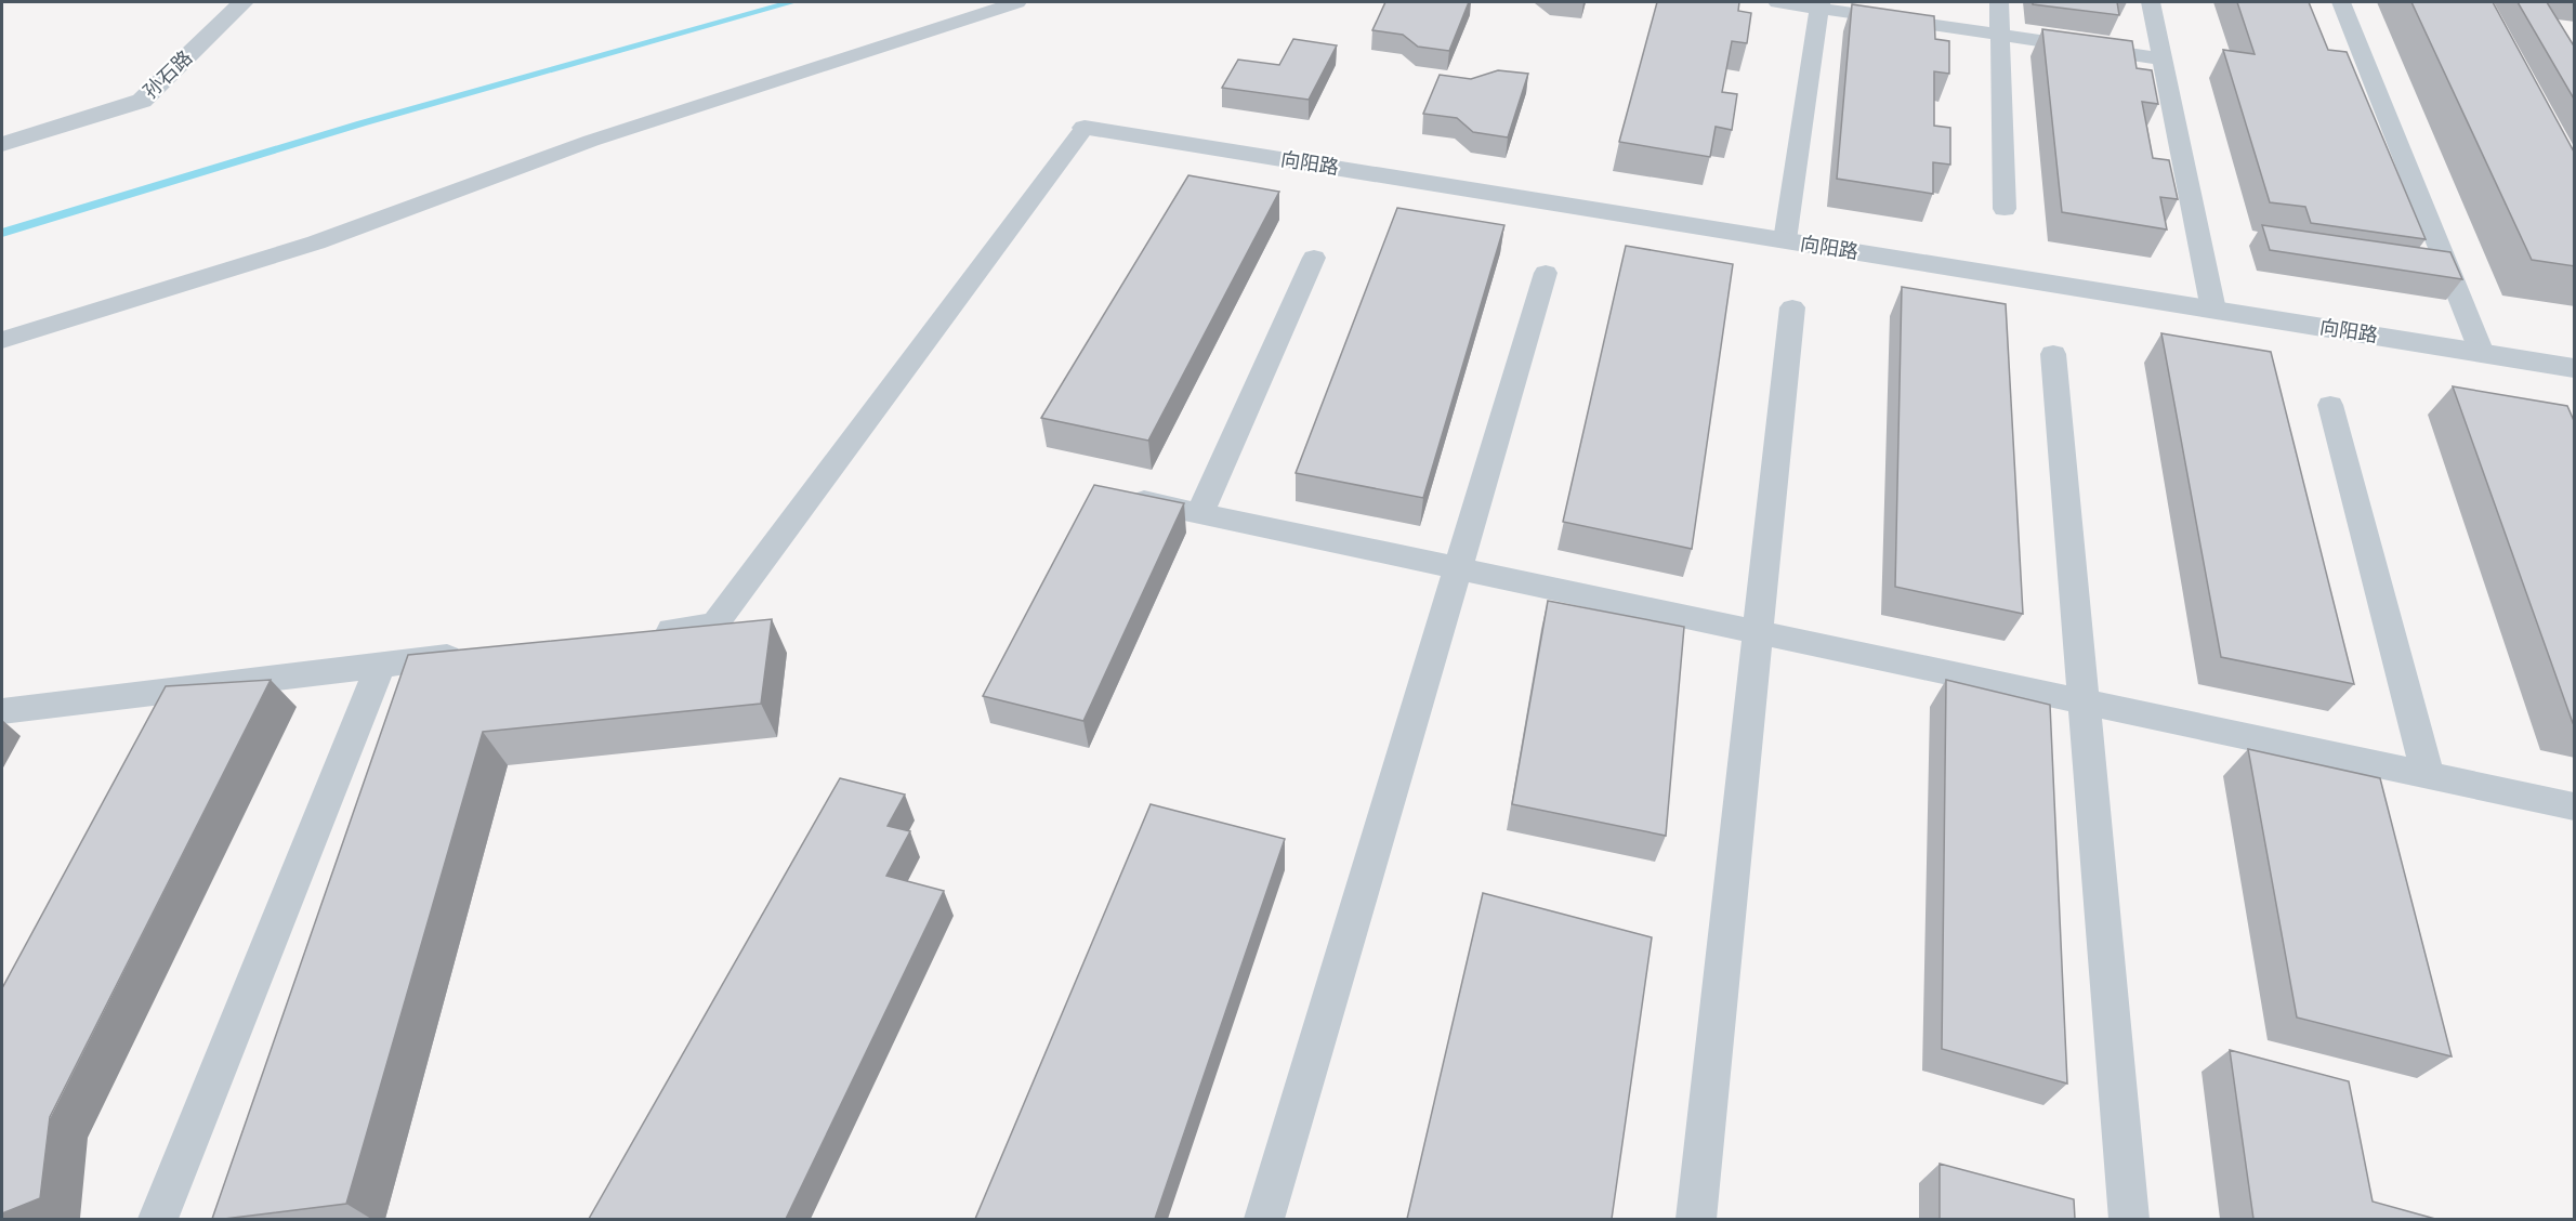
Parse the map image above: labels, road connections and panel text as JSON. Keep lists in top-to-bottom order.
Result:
{
  "streets": {
    "street": ["孙石路", "向阳路"]
  }
}
